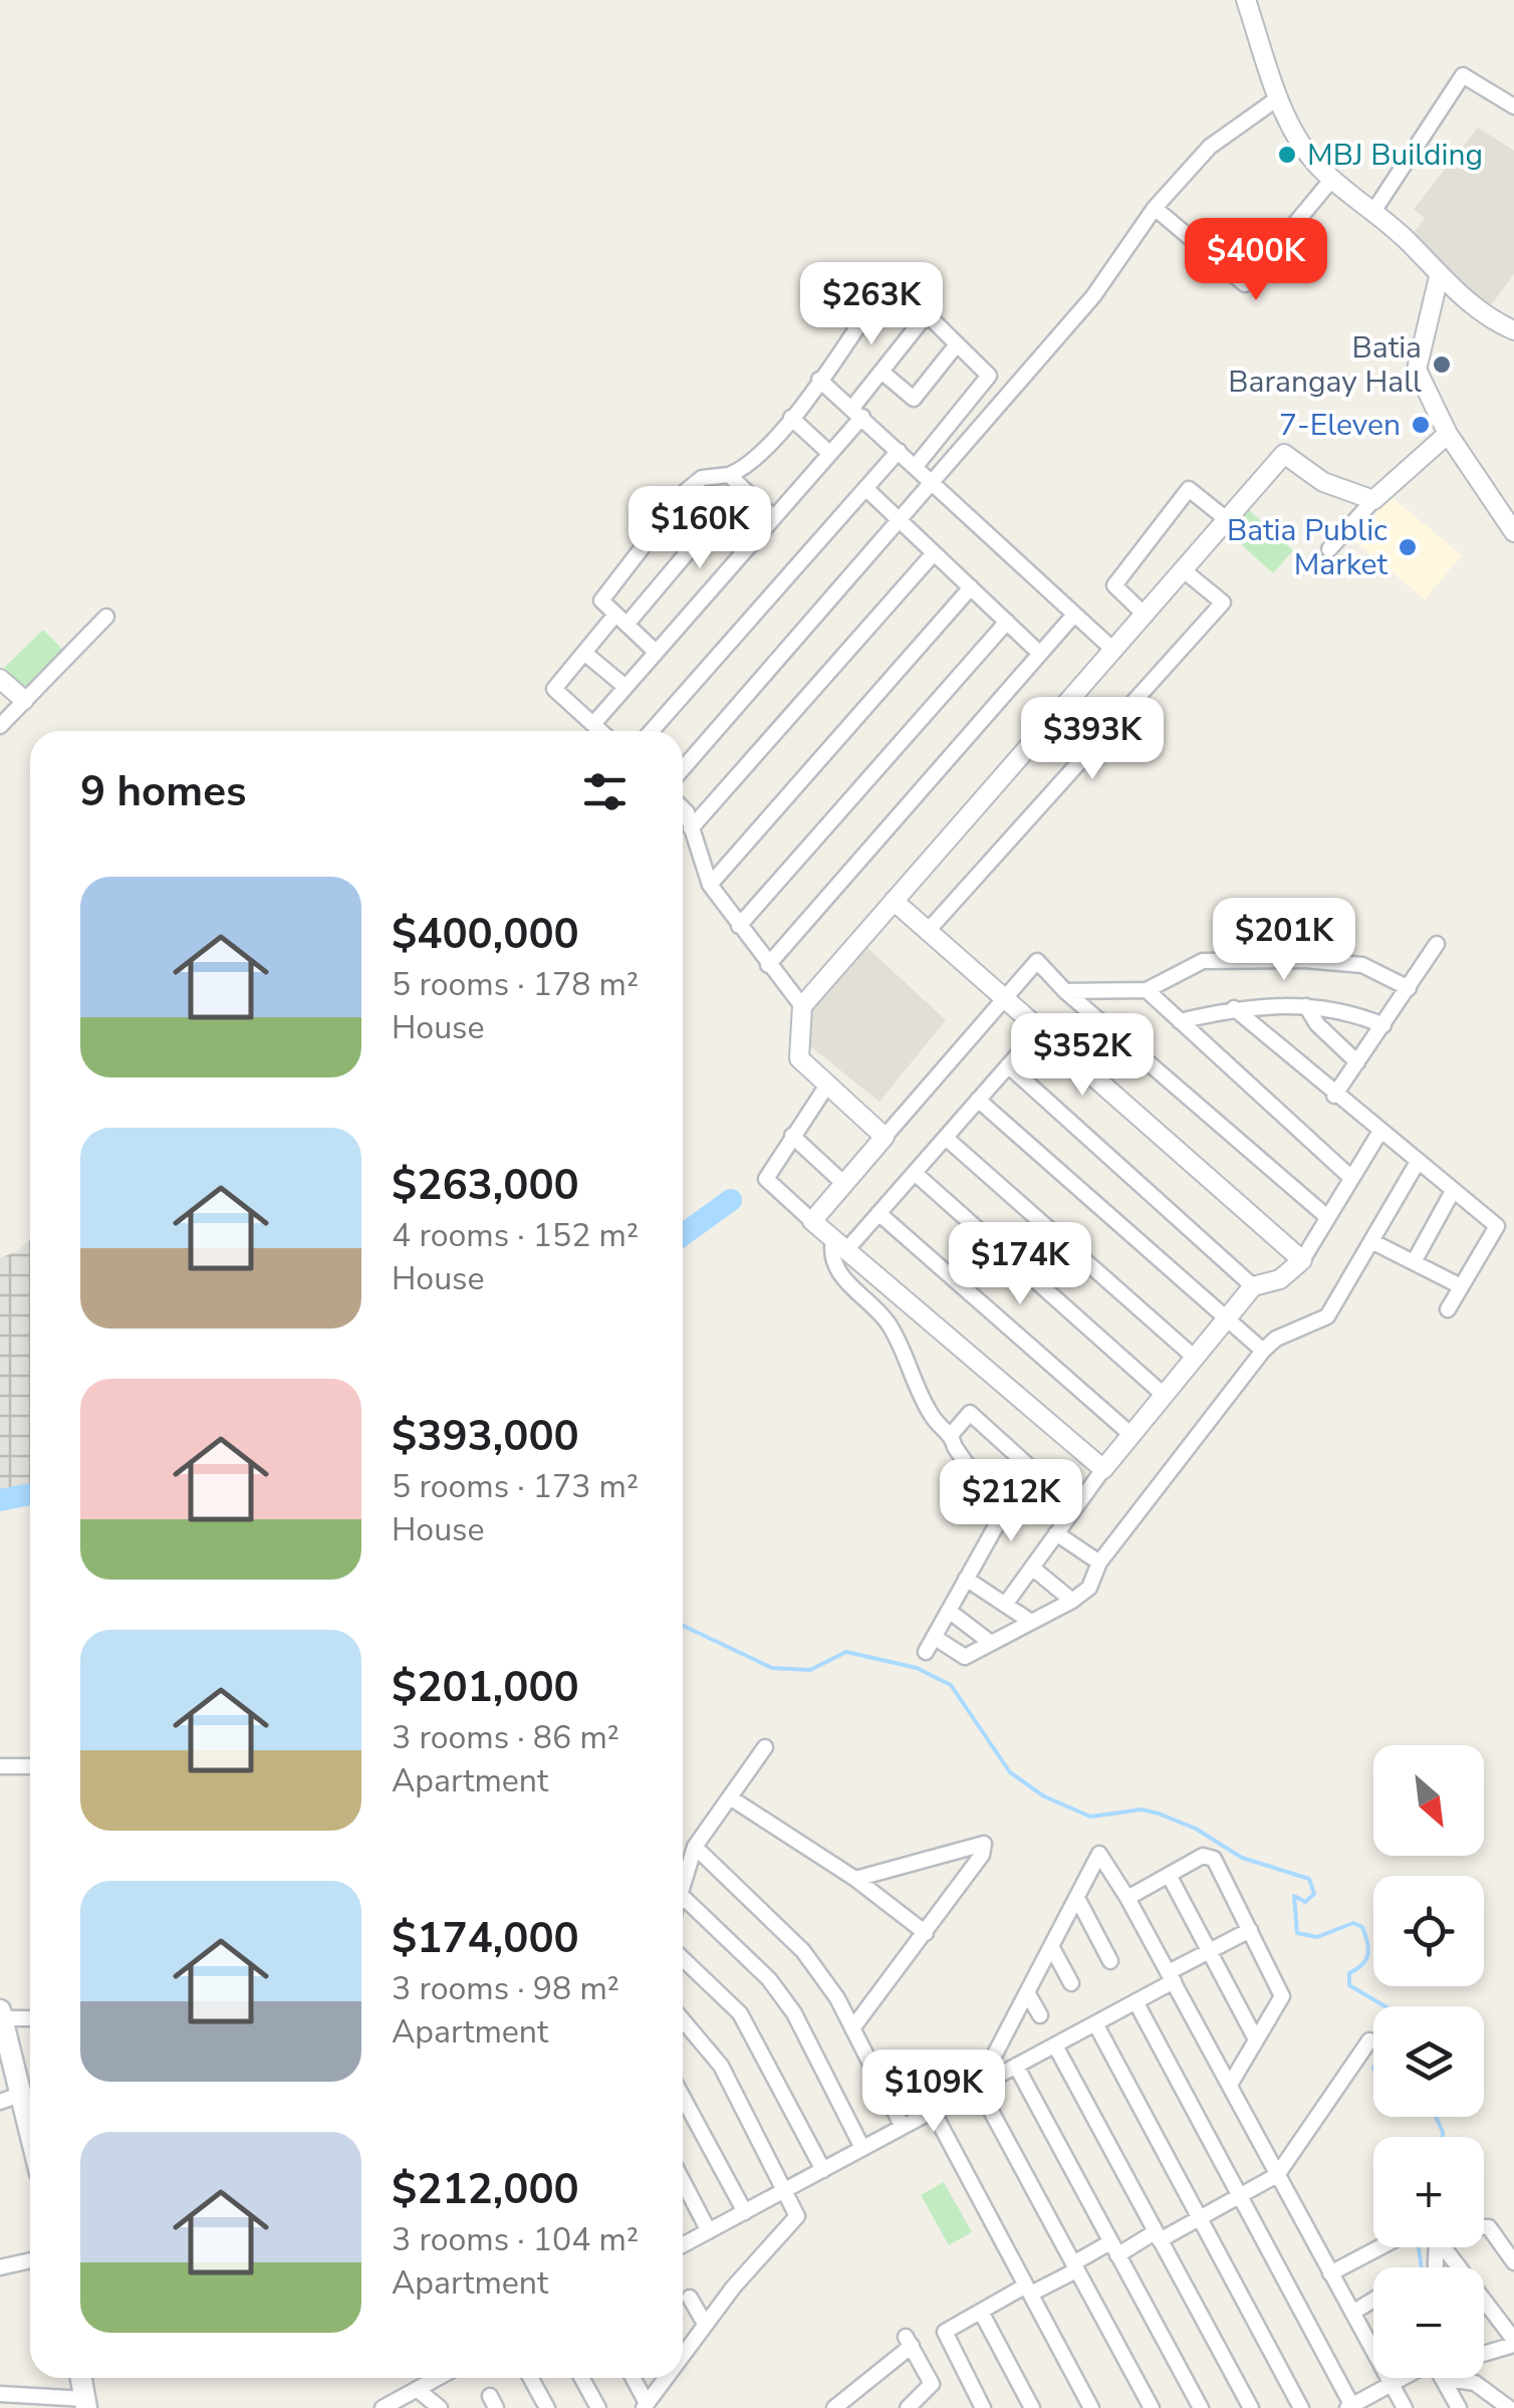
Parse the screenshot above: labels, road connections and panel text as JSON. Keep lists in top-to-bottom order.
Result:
{
  "places": [
    "MBJ Building",
    "Batia Barangay Hall",
    "7-Eleven",
    "Batia Public Market"
  ],
  "north": "bottom right",
  "page": {
    "price": [
      "$400K",
      "$263K",
      "$160K",
      "$393K",
      "$201K",
      "$352K",
      "$174K",
      "$212K",
      "$109K"
    ],
    "heading": "9 homes",
    "list": [
      {
        "name": "$400,000",
        "note": "5 rooms · 178 m² · House"
      },
      {
        "name": "$263,000",
        "note": "4 rooms · 152 m² · House"
      },
      {
        "name": "$393,000",
        "note": "5 rooms · 173 m² · House"
      },
      {
        "name": "$201,000",
        "note": "3 rooms · 86 m² · Apartment"
      },
      {
        "name": "$174,000",
        "note": "3 rooms · 98 m² · Apartment"
      },
      {
        "name": "$212,000",
        "note": "3 rooms · 104 m² · Apartment"
      }
    ],
    "map_buttons": ["+", "−"]
  }
}
